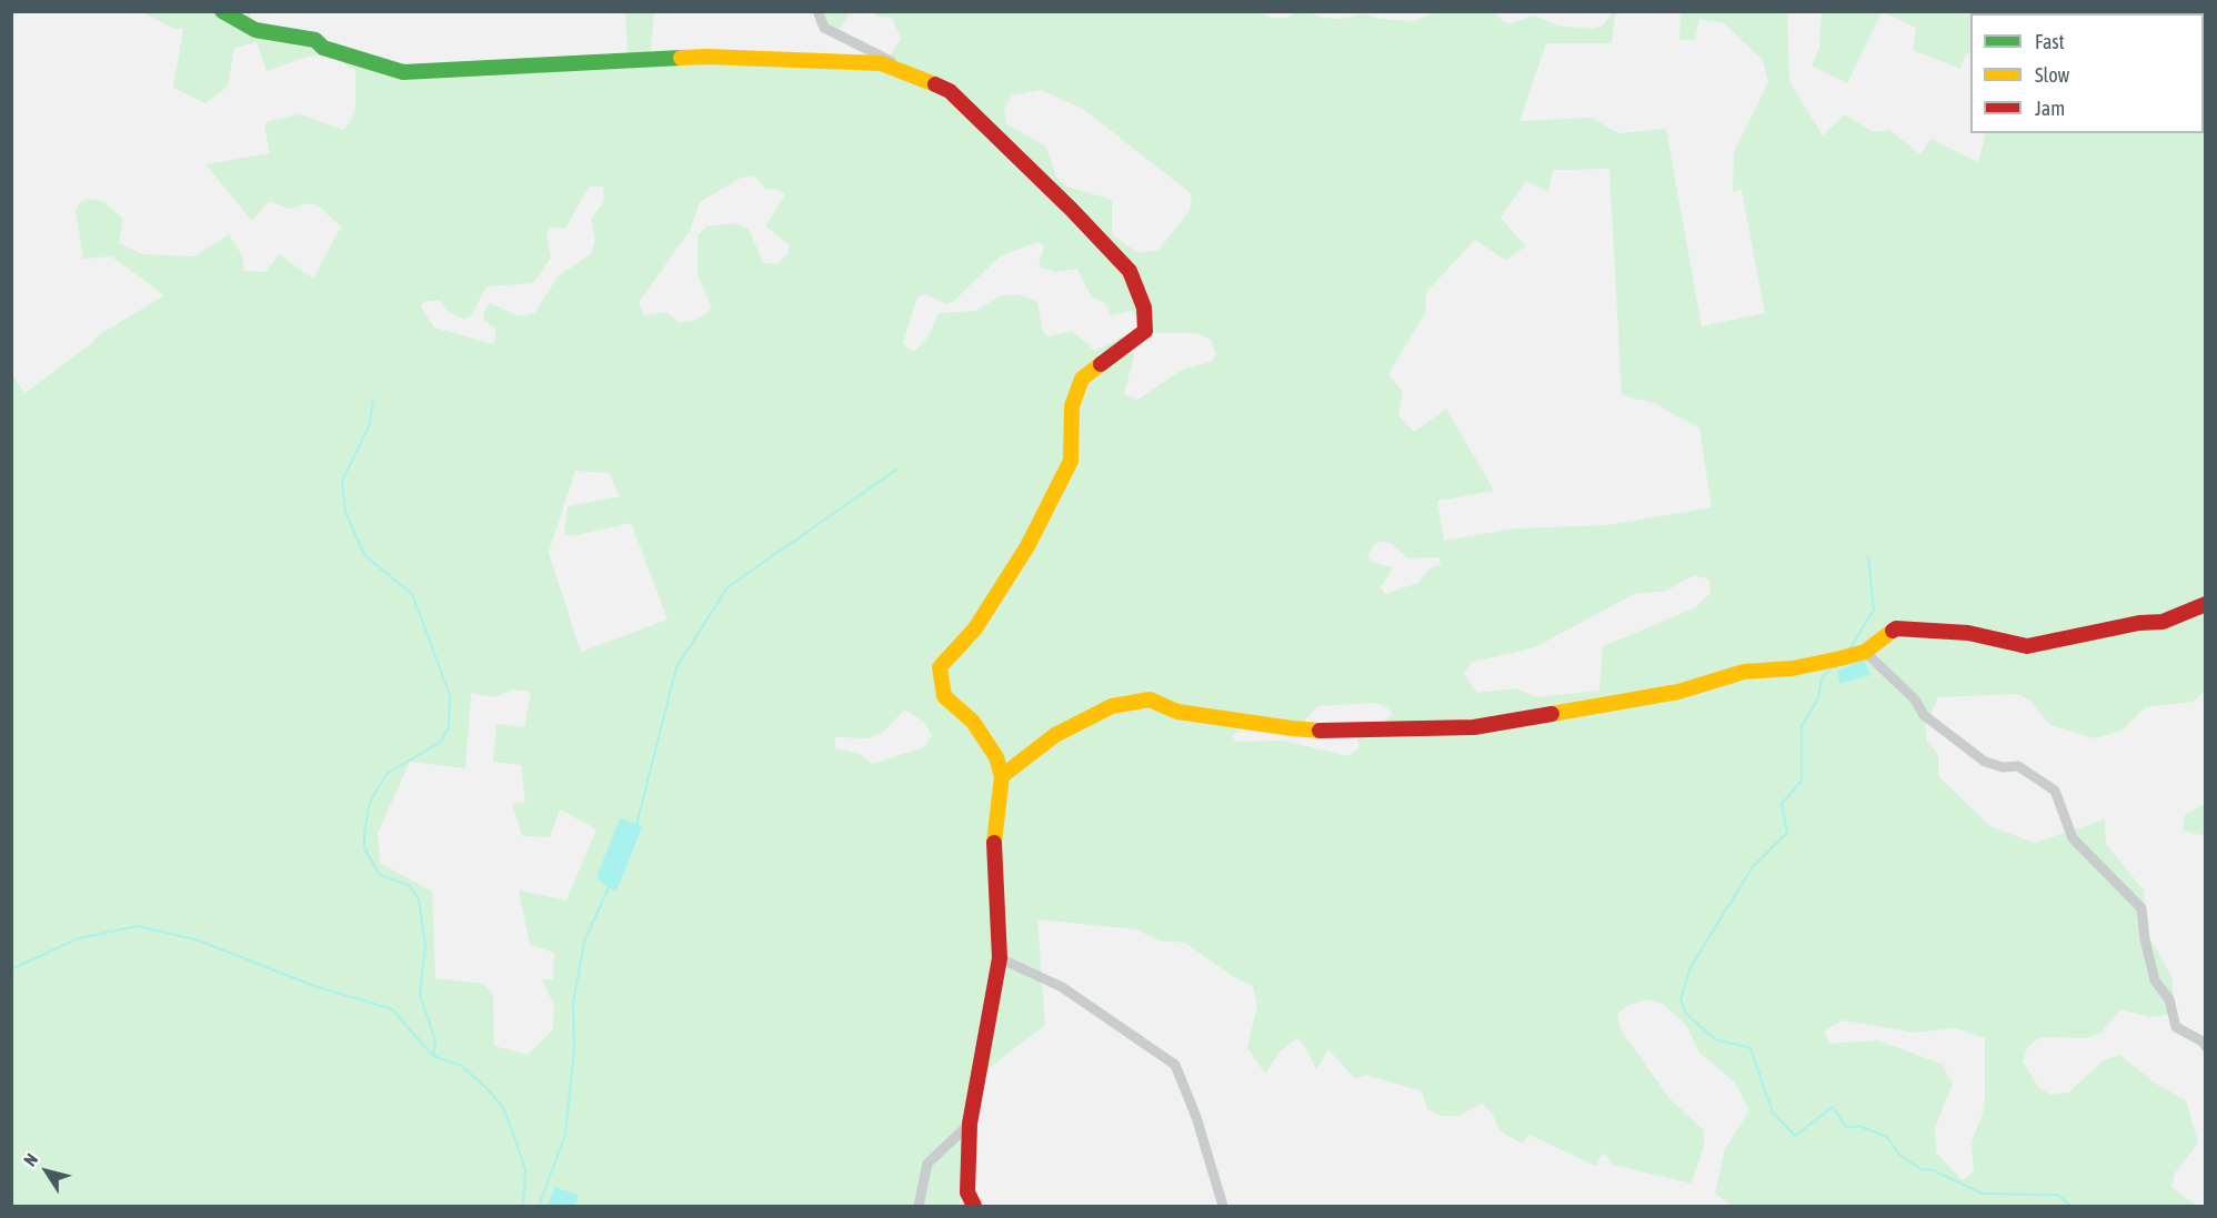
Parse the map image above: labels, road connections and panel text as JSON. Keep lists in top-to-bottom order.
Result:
{
  "legend": ["Fast", "Slow", "Jam"],
  "north": "top left"
}
